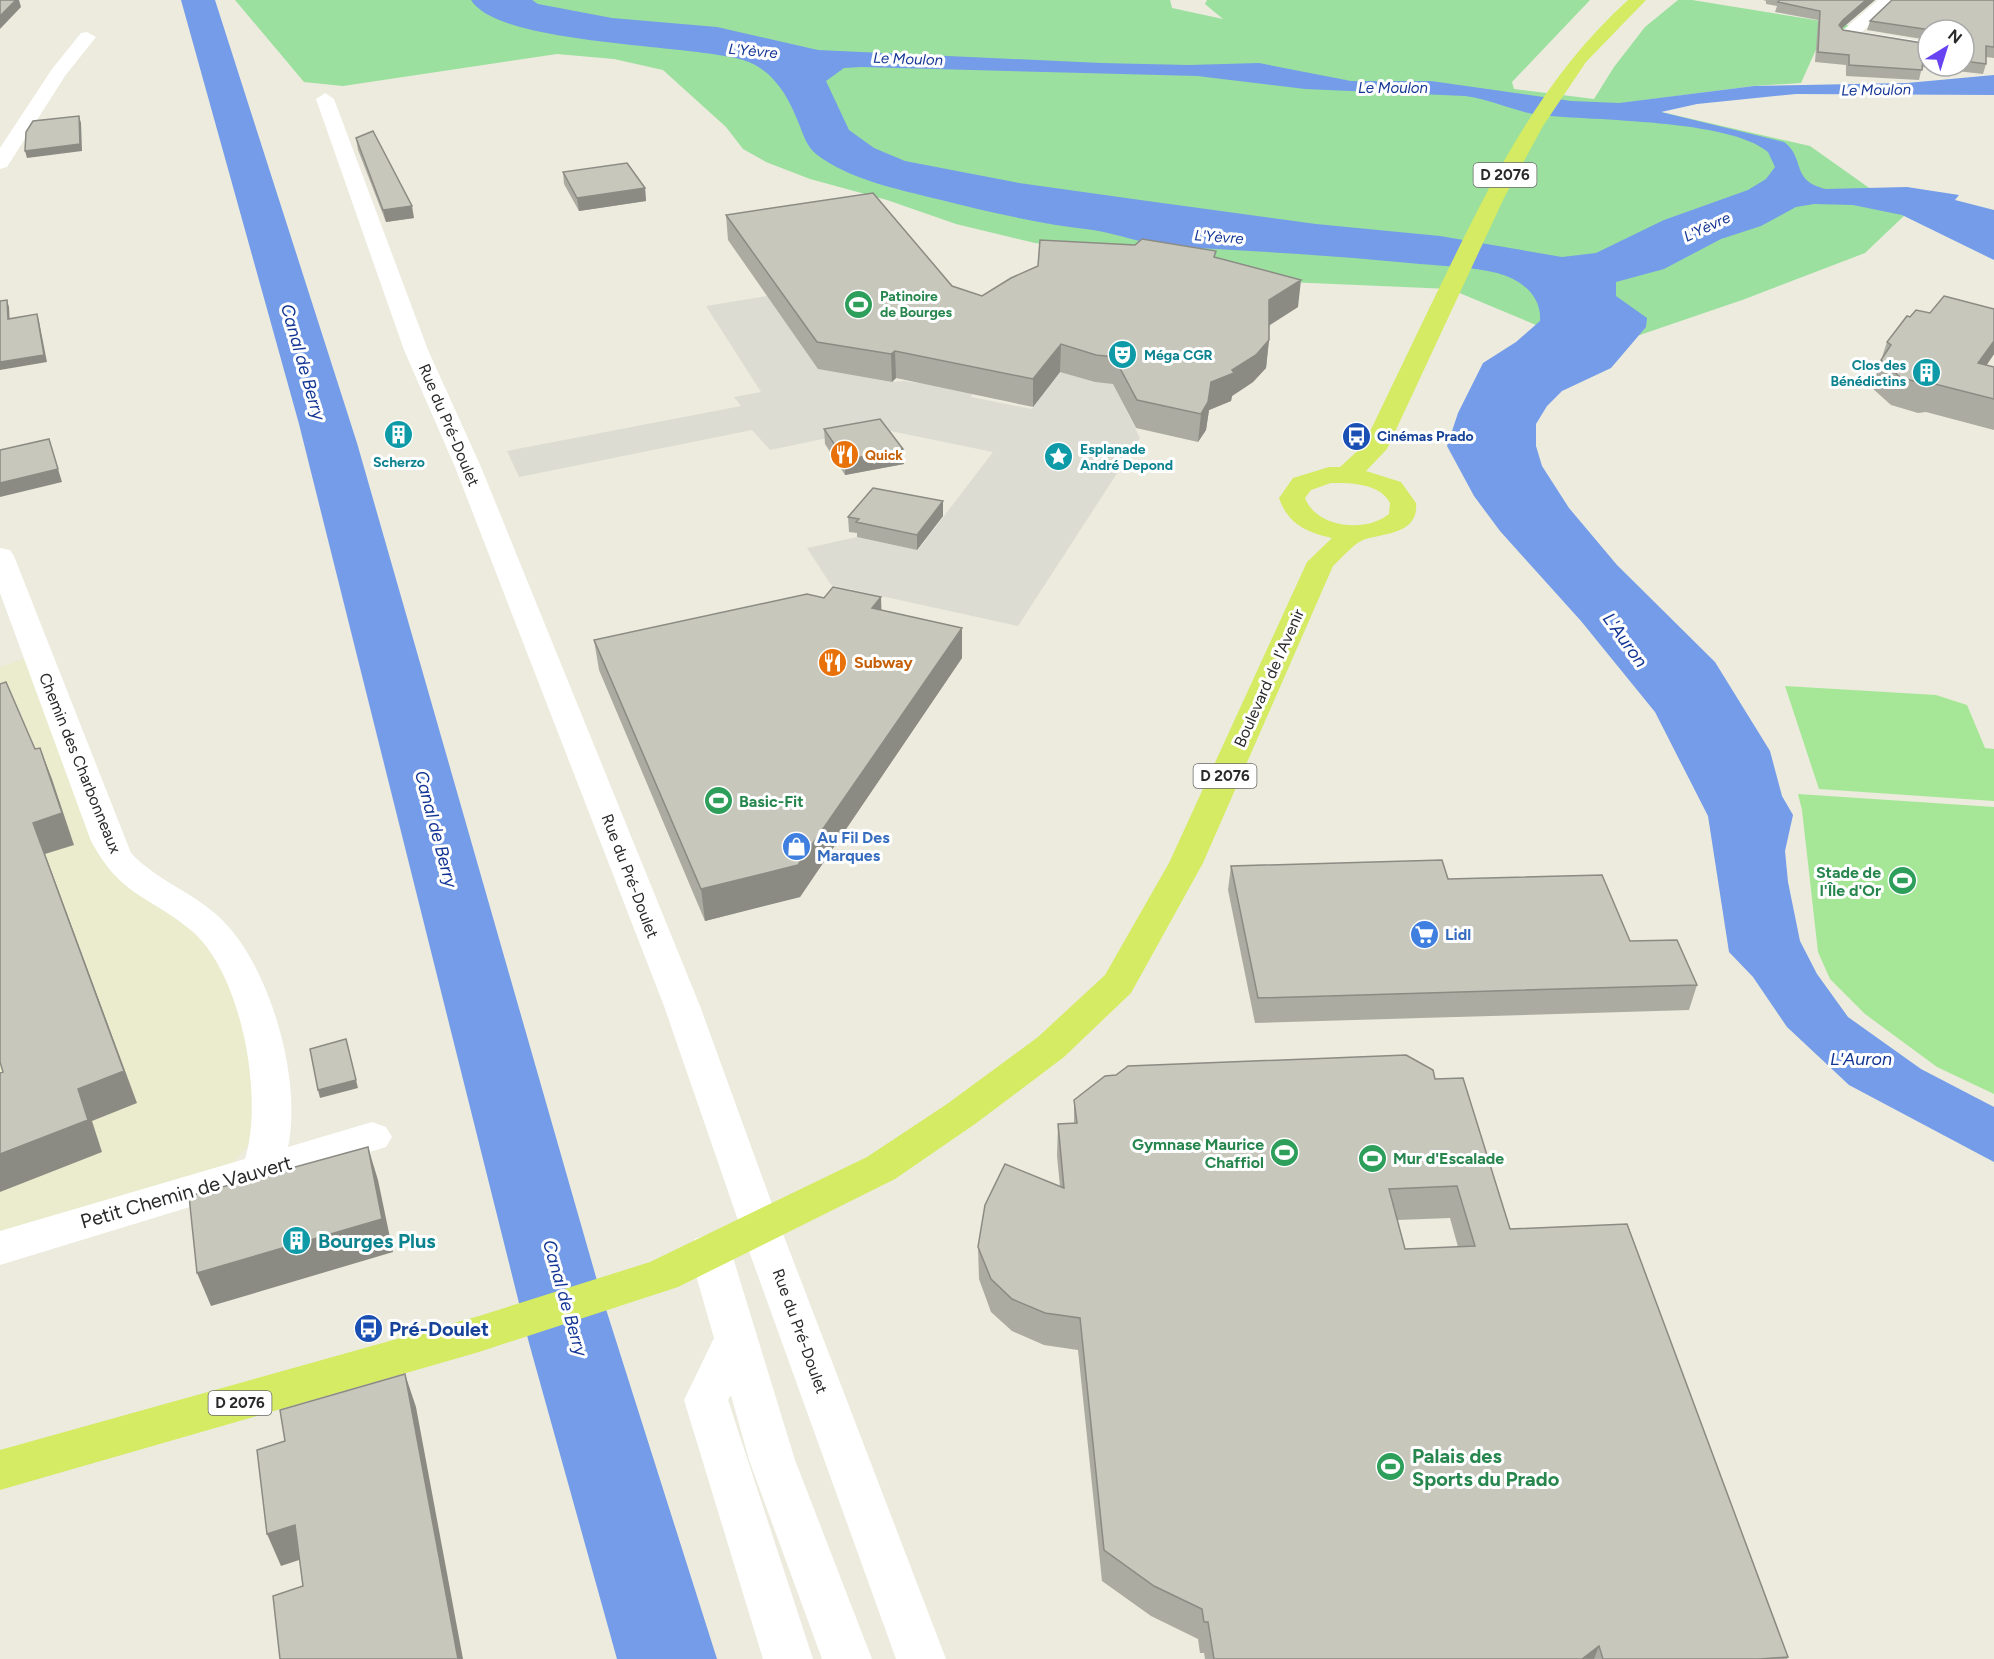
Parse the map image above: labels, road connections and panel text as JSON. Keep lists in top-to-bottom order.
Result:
{
  "streets": {
    "main road": ["D 2076", "Boulevard de l'Avenir"],
    "street": ["Rue du Pré-Doulet", "Chemin des Charbonneaux", "Petit Chemin de Vauvert"]
  },
  "crossings": [
    ["D 2076", "Rue du Pré-Doulet"],
    ["D 2076", "Boulevard de l'Avenir"],
    ["Rue du Pré-Doulet", "Boulevard de l'Avenir"],
    ["Chemin des Charbonneaux", "Petit Chemin de Vauvert"]
  ],
  "water": [
    "L'Yèvre",
    "Le Moulon",
    "Canal de Berry",
    "L'Auron"
  ],
  "places": {
    "sports": [
      "Patinoire de Bourges",
      "Basic-Fit",
      "Stade de l'Île d'Or",
      "Gymnase Maurice Chaffiol",
      "Mur d'Escalade",
      "Palais des Sports du Prado"
    ],
    "theatre": ["Méga CGR"],
    "building": ["Clos des Bénédictins", "Scherzo", "Bourges Plus"],
    "bus stop": ["Cinémas Prado", "Pré-Doulet"],
    "restaurant": ["Quick", "Subway"],
    "place": ["Esplanade André Depond"],
    "shop": ["Au Fil Des Marques"],
    "supermarket": ["Lidl"]
  },
  "north": "top right"
}
